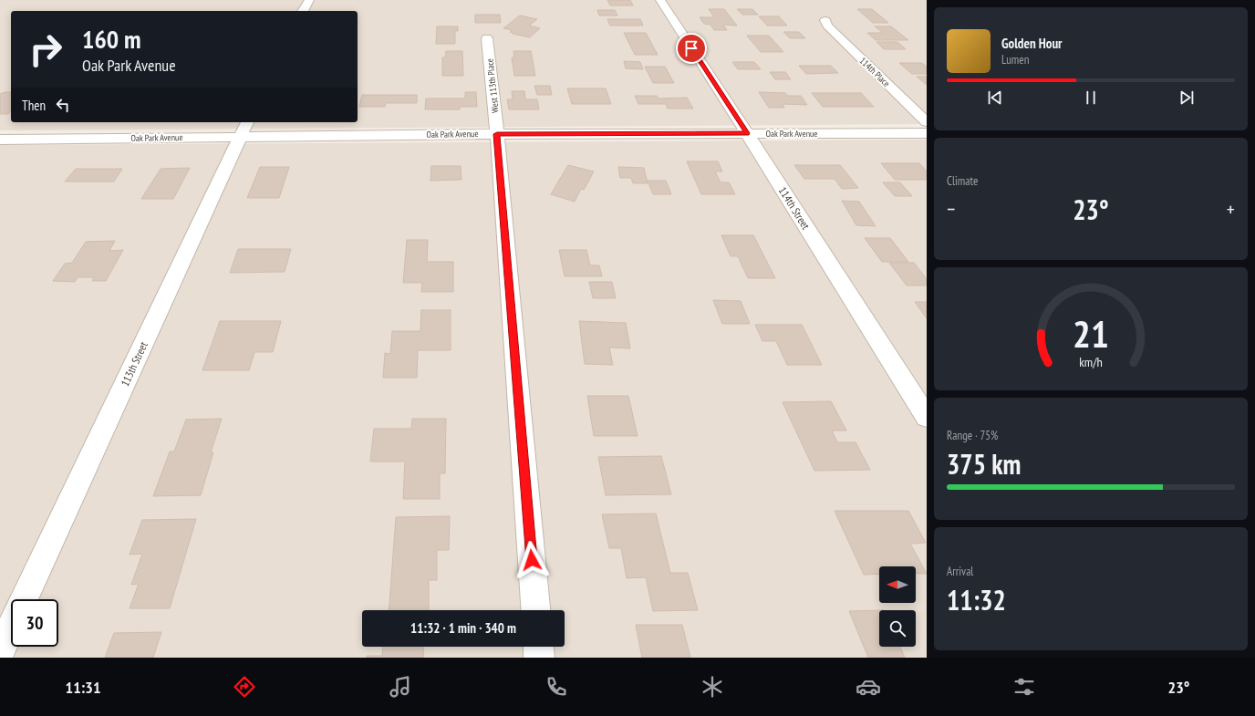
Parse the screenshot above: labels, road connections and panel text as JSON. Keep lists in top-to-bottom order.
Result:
{
  "streets": {
    "street": [
      "114th Place",
      "West 113th Place",
      "Oak Park Avenue",
      "114th Street",
      "113th Street"
    ]
  },
  "crossings": [
    ["West 113th Place", "Oak Park Avenue"],
    ["Oak Park Avenue", "114th Street"],
    ["Oak Park Avenue", "113th Street"]
  ],
  "north": "left",
  "page": {
    "turn": ["160 m", "Oak Park Avenue"],
    "song": ["Golden Hour", "Lumen"],
    "then": "Then",
    "tile": [
      "Climate",
      ["Range · 75%", "375 km"],
      ["Arrival", "11:32"]
    ],
    "heat": ["−", "23°", "+"],
    "limit": "30",
    "trip": "11:32 · 1 min · 340 m",
    "tabs": ["11:31", "23°"],
    "gauge": ["21", "km/h"]
  }
}
